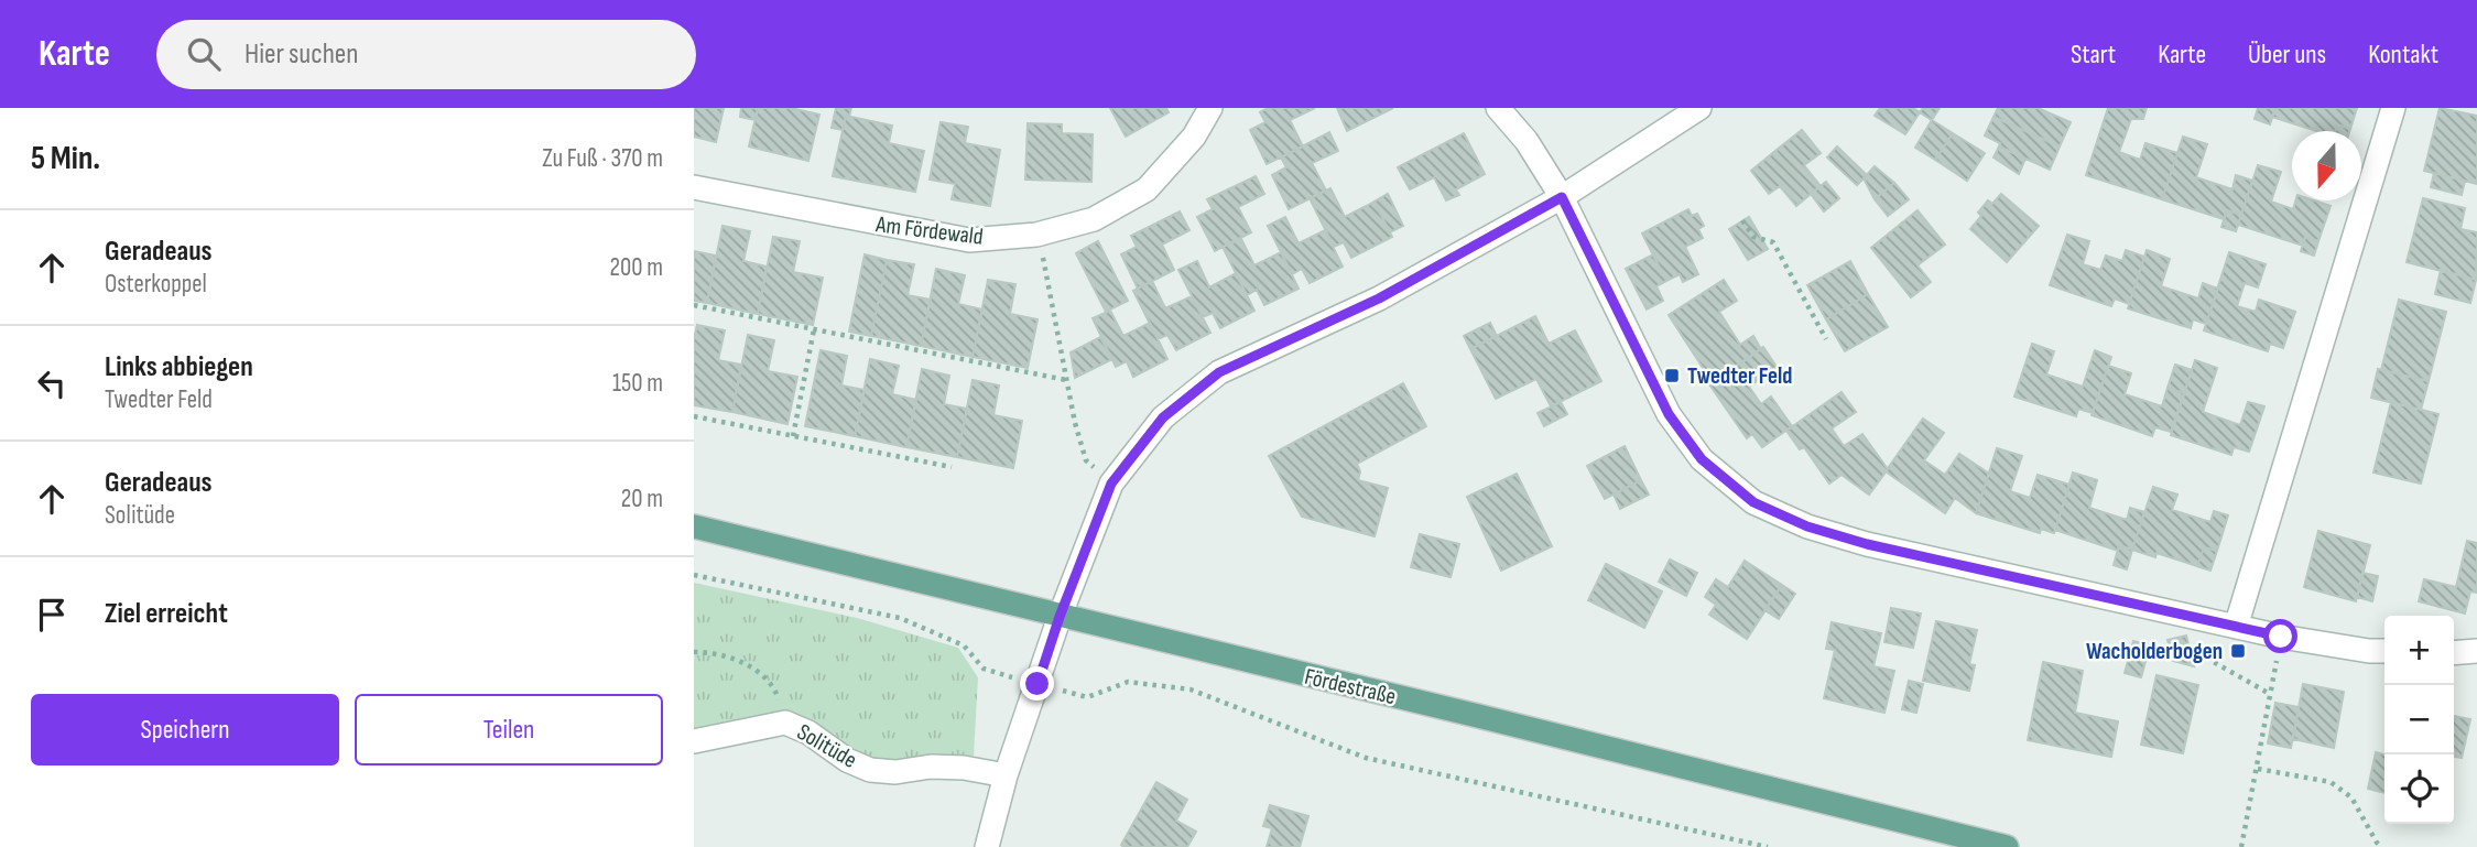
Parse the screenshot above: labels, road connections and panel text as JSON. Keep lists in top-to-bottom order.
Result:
{
  "streets": {
    "main road": ["Fördestraße"],
    "street": ["Am Fördewald", "Solitüde"]
  },
  "places": {
    "transit": ["Twedter Feld", "Wacholderbogen"]
  },
  "north": "bottom",
  "page": {
    "header": "Karte",
    "search": "Hier suchen",
    "nav": [
      "Start",
      "Karte",
      "Über uns",
      "Kontakt"
    ],
    "heading": ["5 Min.", "Zu Fuß · 370 m"],
    "list": [
      ["Geradeaus", "Osterkoppel", "200 m"],
      ["Links abbiegen", "Twedter Feld", "150 m"],
      ["Geradeaus", "Solitüde", "20 m"],
      "Ziel erreicht"
    ],
    "map_buttons": ["+", "−"],
    "buttons": ["Speichern", "Teilen"]
  }
}
